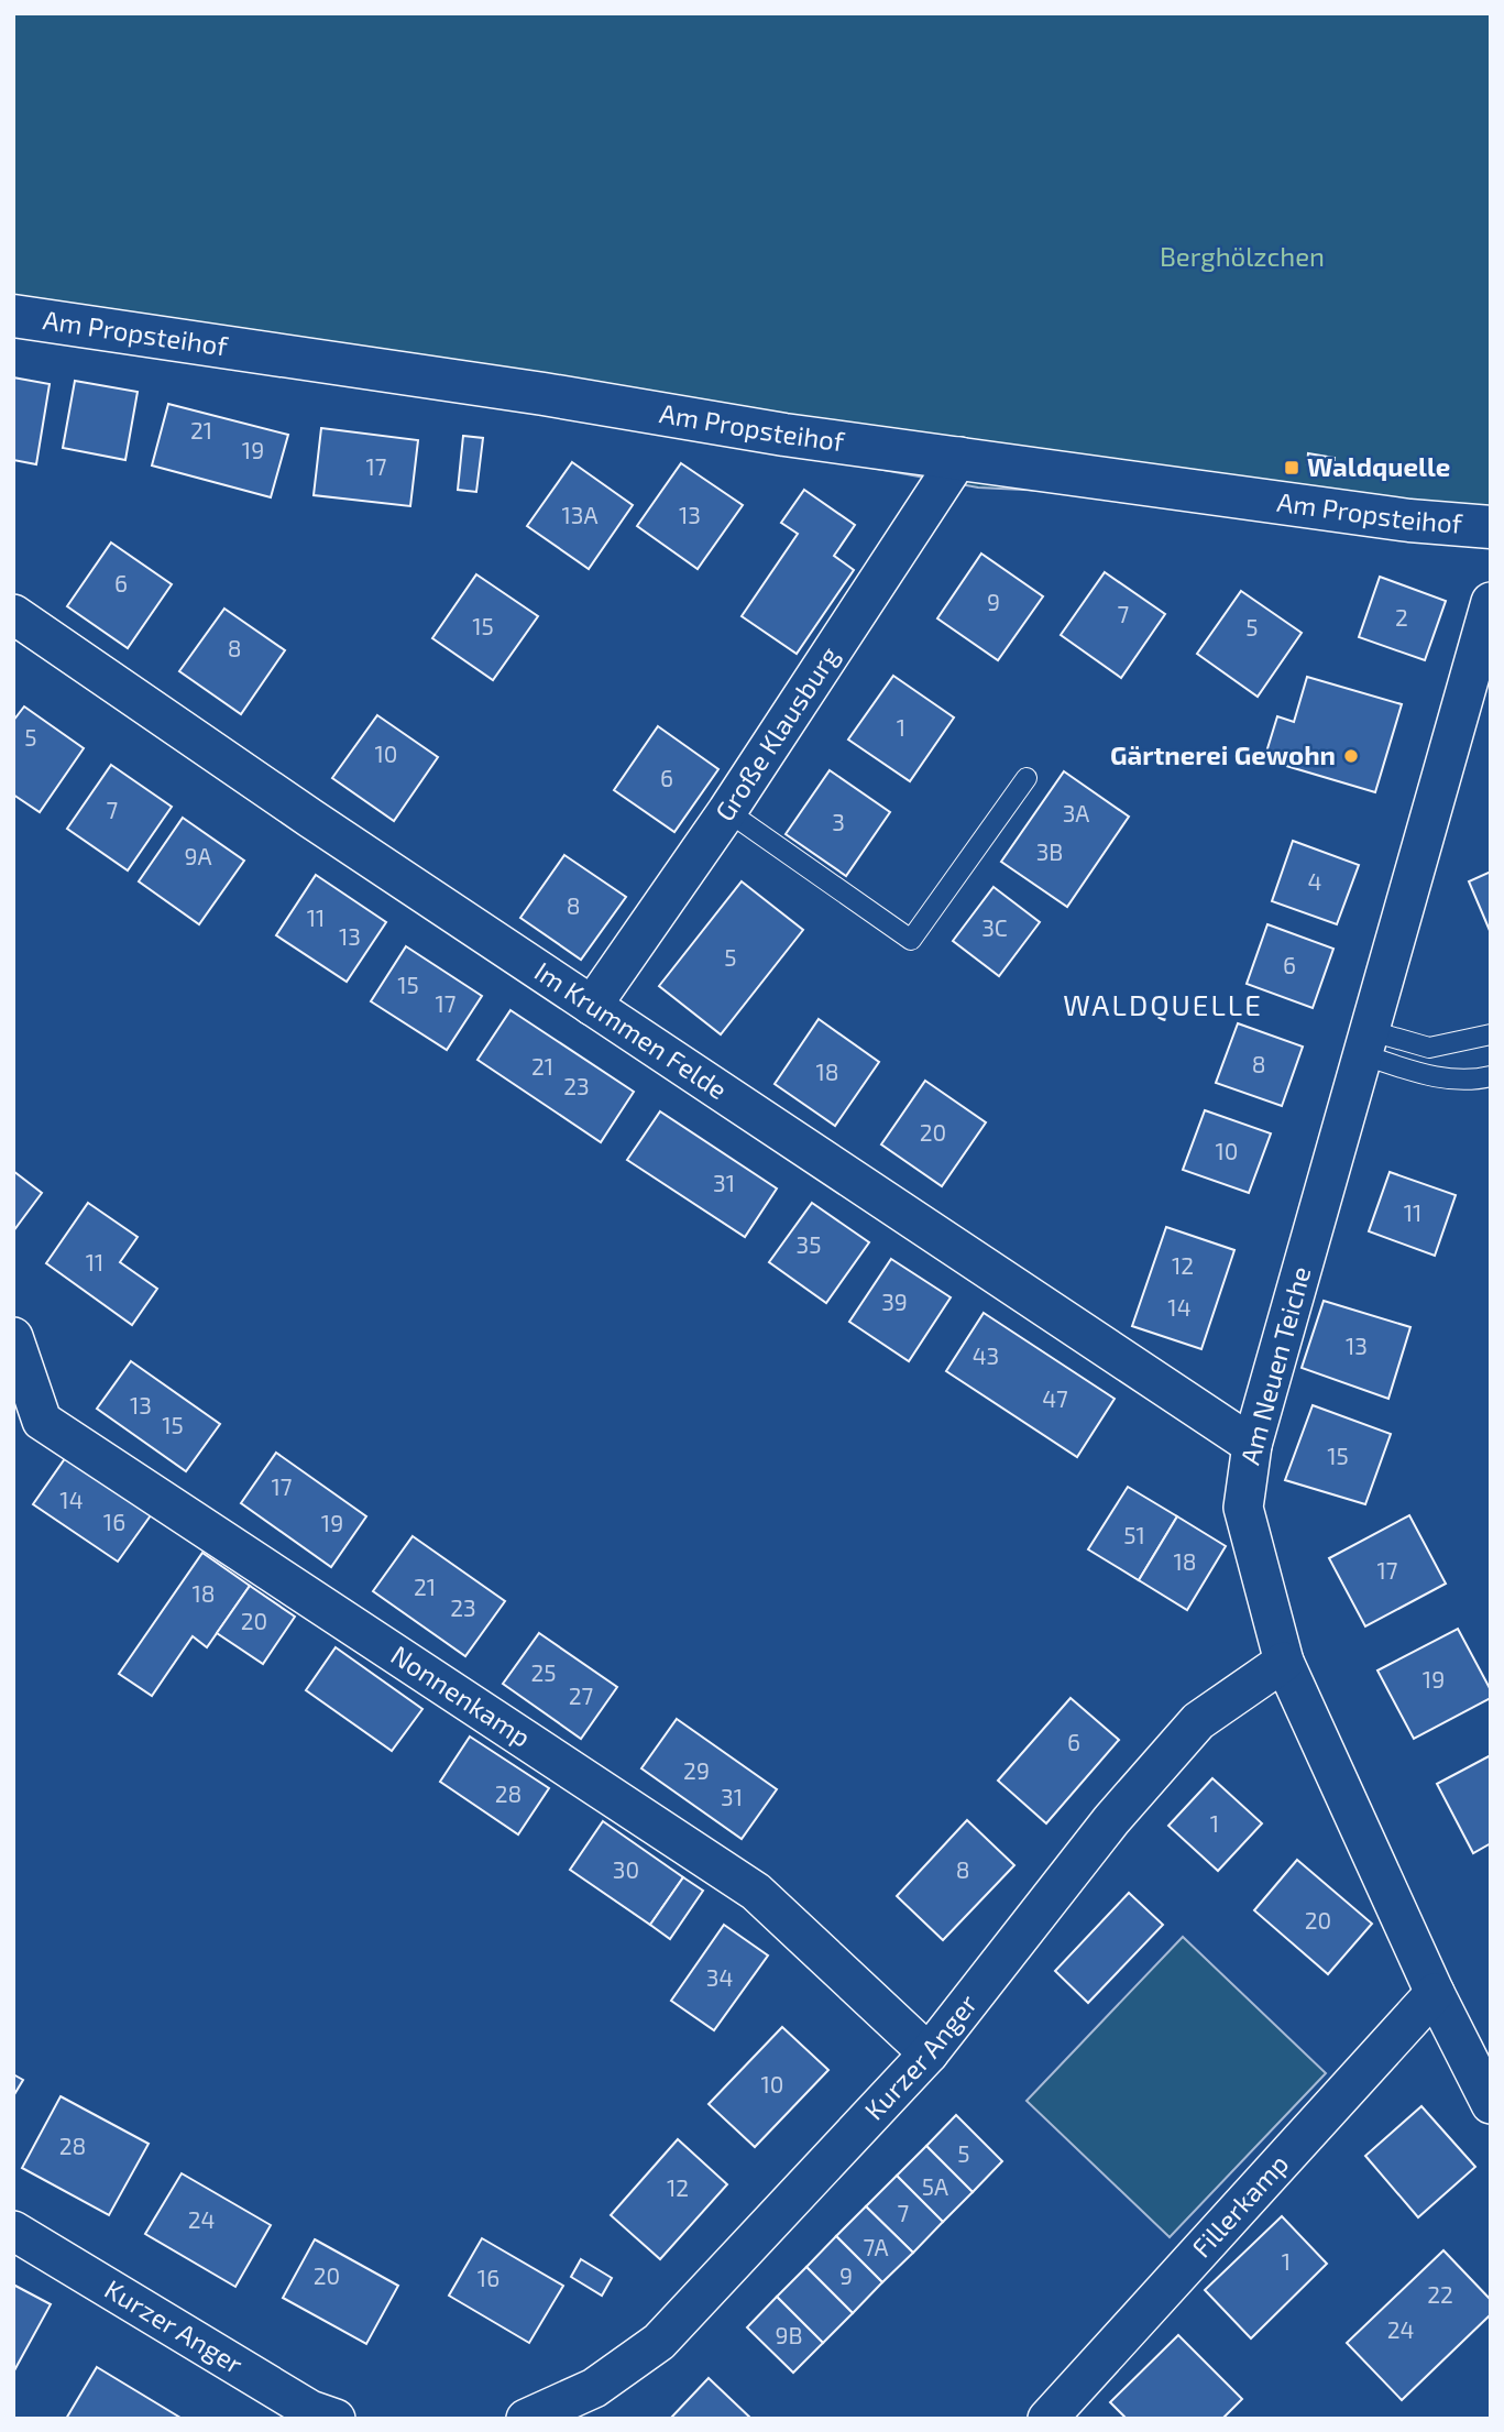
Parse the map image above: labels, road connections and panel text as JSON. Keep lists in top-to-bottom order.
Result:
{
  "streets": {
    "street": [
      "Am Propsteihof",
      "Große Klausburg",
      "Im Krummen Felde",
      "Am Neuen Teiche",
      "Nonnenkamp",
      "Kurzer Anger",
      "Fillerkamp"
    ]
  },
  "crossings": [
    ["Am Propsteihof", "Große Klausburg"],
    ["Große Klausburg", "Im Krummen Felde"],
    ["Im Krummen Felde", "Am Neuen Teiche"],
    ["Am Neuen Teiche", "Kurzer Anger"],
    ["Am Neuen Teiche", "Fillerkamp"],
    ["Nonnenkamp", "Kurzer Anger"]
  ],
  "districts": ["WALDQUELLE"],
  "parks": ["Berghölzchen"],
  "places": {
    "transit": ["Waldquelle"],
    "other": ["Gärtnerei Gewohn"]
  },
  "house_numbers": [
    "21",
    "19",
    "17",
    "13A",
    "13",
    "6",
    "9",
    "7",
    "2",
    "15",
    "5",
    "8",
    "1",
    "5",
    "10",
    "6",
    "7",
    "3A",
    "3",
    "3B",
    "9A",
    "4",
    "8",
    "11",
    "3C",
    "13",
    "5",
    "6",
    "15",
    "17",
    "8",
    "21",
    "18",
    "23",
    "20",
    "10",
    "31",
    "11",
    "35",
    "11",
    "12",
    "39",
    "14",
    "13",
    "43",
    "47",
    "13",
    "15",
    "15",
    "17",
    "14",
    "16",
    "19",
    "51",
    "18",
    "17",
    "21",
    "18",
    "23",
    "20",
    "25",
    "19",
    "27",
    "6",
    "29",
    "28",
    "31",
    "1",
    "30",
    "8",
    "20",
    "34",
    "10",
    "28",
    "5",
    "5A",
    "12",
    "7",
    "24",
    "7A",
    "1",
    "20",
    "9",
    "16",
    "22",
    "24",
    "9B"
  ]
}
